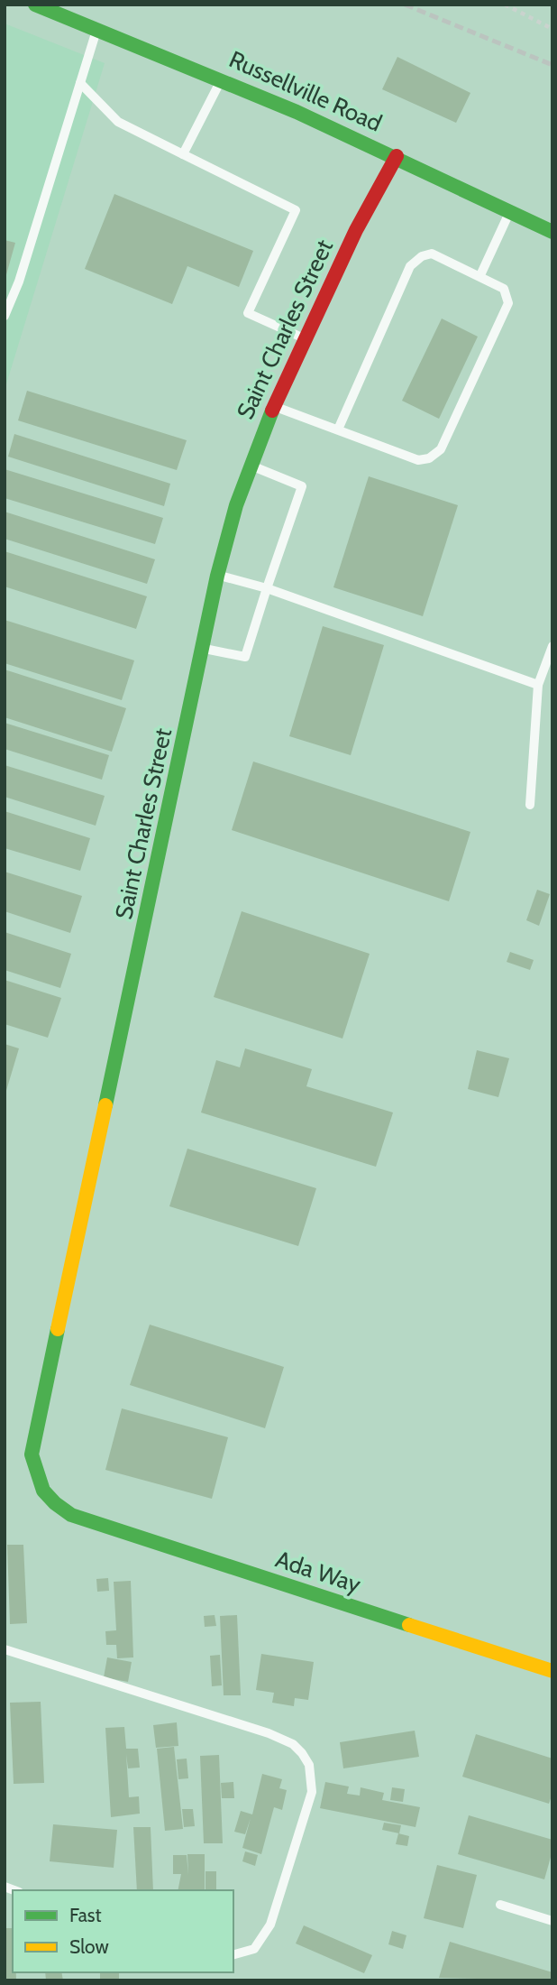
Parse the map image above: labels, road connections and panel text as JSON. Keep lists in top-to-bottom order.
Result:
{
  "streets": {
    "street": ["Russellville Road", "Saint Charles Street", "Ada Way"]
  },
  "crossings": [
    ["Russellville Road", "Saint Charles Street"],
    ["Saint Charles Street", "Ada Way"]
  ],
  "legend": ["Fast", "Slow"]
}
